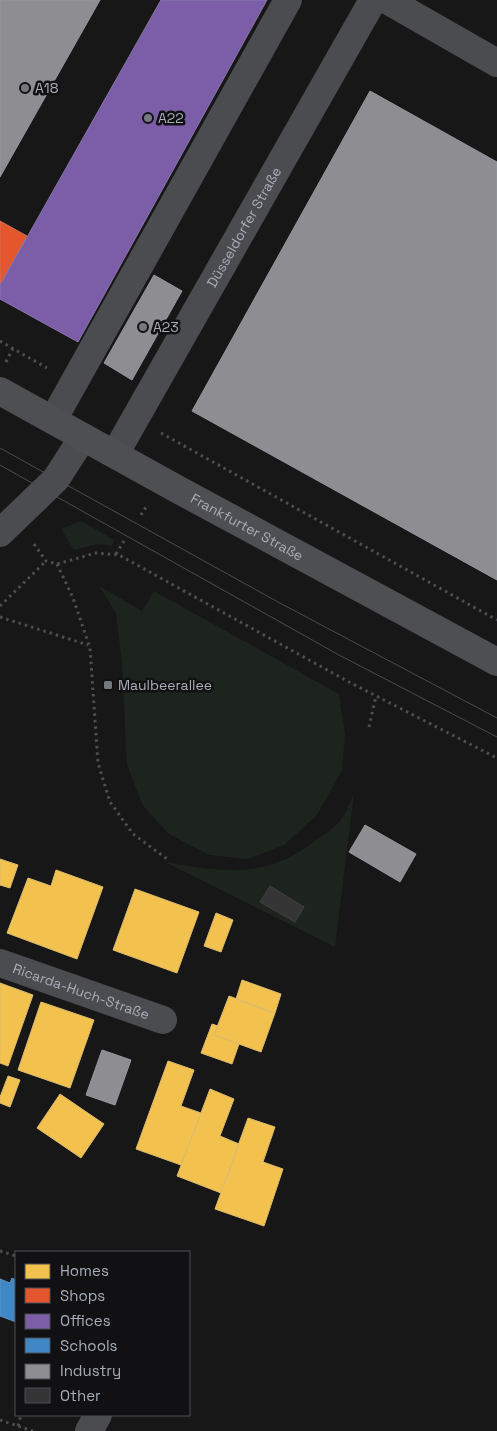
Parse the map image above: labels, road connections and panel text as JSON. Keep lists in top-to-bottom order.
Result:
{
  "streets": {
    "main road": ["Frankfurter Straße"],
    "street": ["Düsseldorfer Straße", "Ricarda-Huch-Straße"]
  },
  "crossings": [
    ["Düsseldorfer Straße", "Frankfurter Straße"]
  ],
  "places": {
    "other": ["A18", "A22", "A23"],
    "transit": ["Maulbeerallee"]
  },
  "legend": [
    "Homes",
    "Shops",
    "Offices",
    "Schools",
    "Industry",
    "Other"
  ]
}
